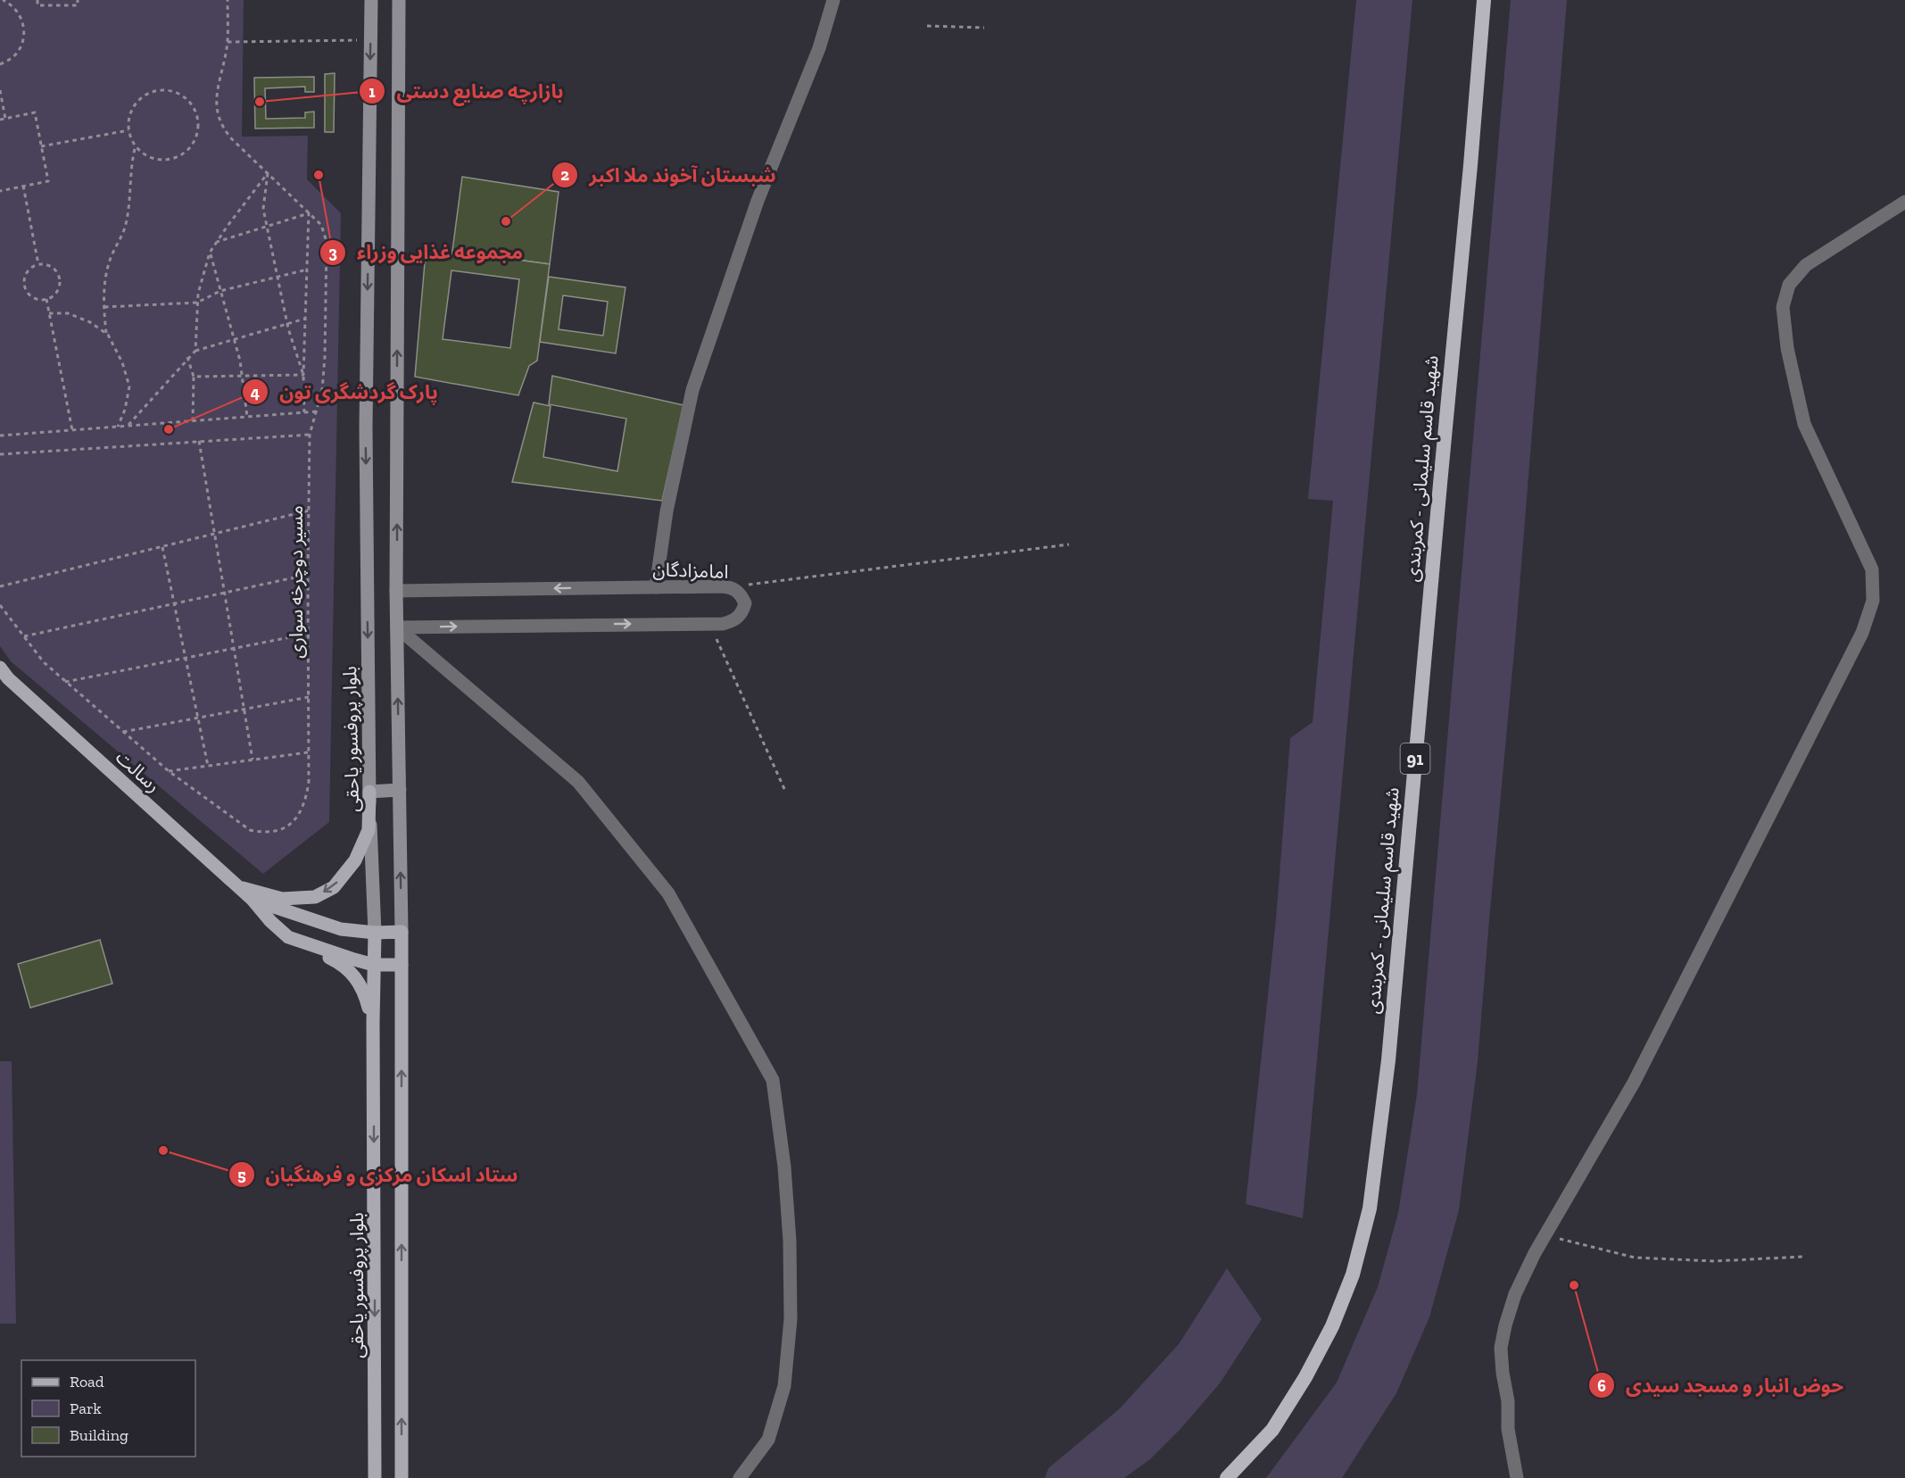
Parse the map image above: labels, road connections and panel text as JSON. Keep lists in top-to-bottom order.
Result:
{
  "streets": {
    "highway": ["شهید قاسم سلیمانی - کمربندی", "91"],
    "main road": ["بلوار پروفسور یاحقی", "رسالت"],
    "street": ["امامزادگان"],
    "path": ["مسیر دوچرخه سواری"]
  },
  "crossings": [
    ["بلوار پروفسور یاحقی", "رسالت"]
  ],
  "places": [
    "بازارچه صنایع دستی",
    "مجموعه غذایی وزراء",
    "شبستان آخوند ملا اکبر",
    "پارک گردشگری تون",
    "ستاد اسکان مرکزی و فرهنگیان",
    "حوض انبار و مسجد سیدی"
  ],
  "legend": ["Road", "Park", "Building"]
}
